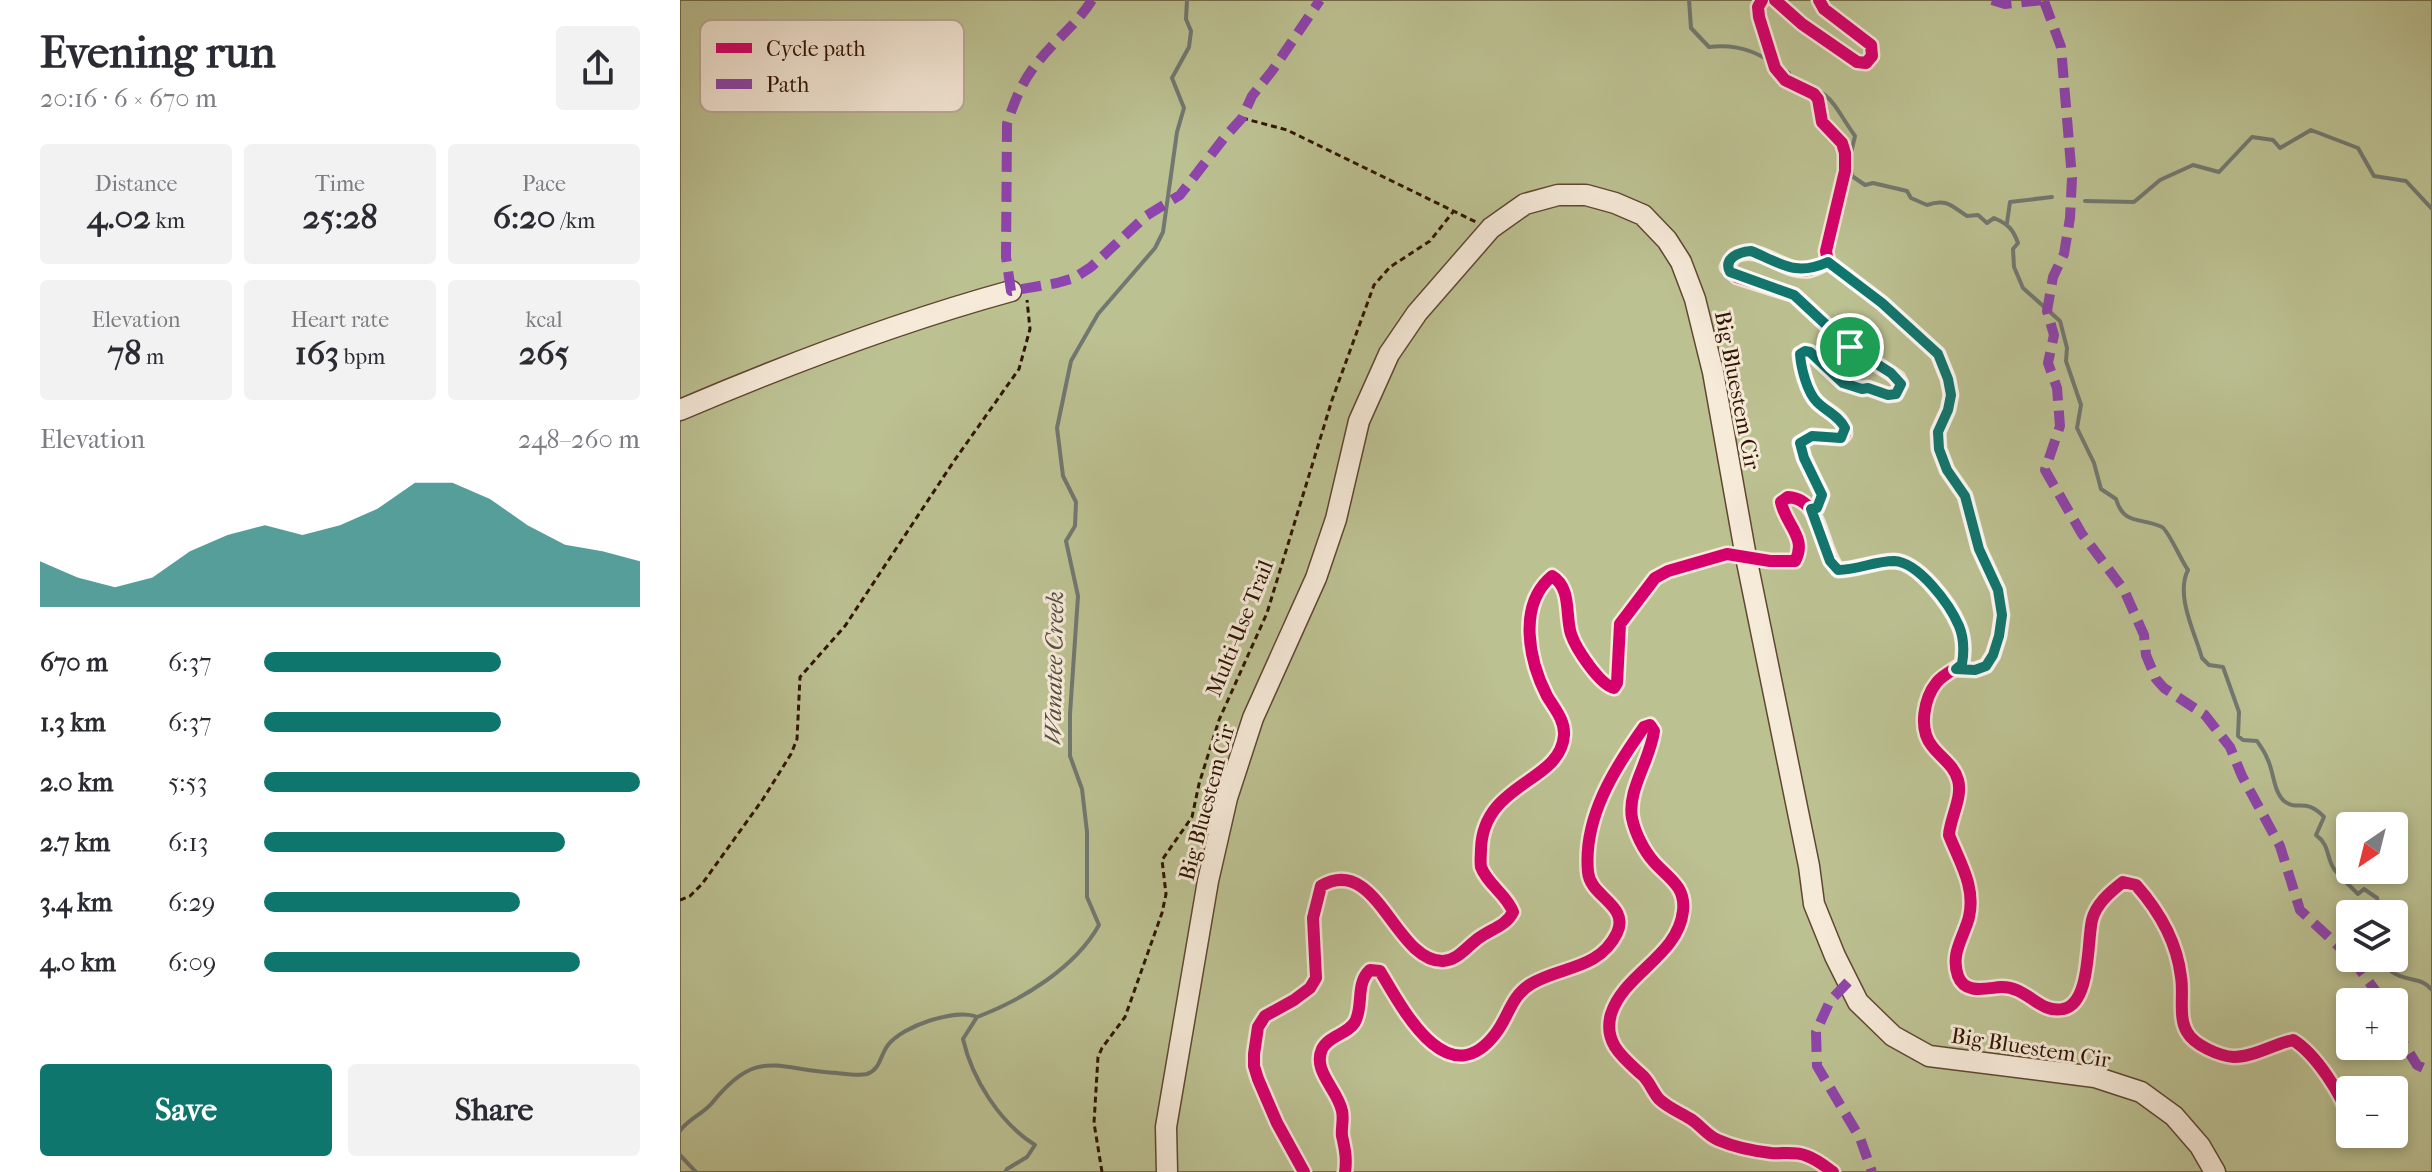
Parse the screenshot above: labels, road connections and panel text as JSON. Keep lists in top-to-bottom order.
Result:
{
  "streets": {
    "lane": ["Big Bluestem Cir"],
    "path": ["Multi-Use Trail"]
  },
  "water": ["Wanatee Creek"],
  "legend": ["Cycle path", "Path"],
  "north": "bottom left",
  "page": {
    "heading": ["Evening run", "20:16 · 6 × 670 m"],
    "stats": [
      ["Distance", "4.02 km"],
      ["Time", "25:28"],
      ["Pace", "6:20 /km"],
      ["Elevation", "78 m"],
      ["Heart rate", "163 bpm"],
      ["kcal", "265"]
    ],
    "chart": ["Elevation", "248–260 m"],
    "list": [
      {
        "name": "670 m",
        "note": "6:37"
      },
      {
        "name": "1.3 km",
        "note": "6:37"
      },
      {
        "name": "2.0 km",
        "note": "5:53"
      },
      {
        "name": "2.7 km",
        "note": "6:13"
      },
      {
        "name": "3.4 km",
        "note": "6:29"
      },
      {
        "name": "4.0 km",
        "note": "6:09"
      }
    ],
    "map_buttons": ["+", "−"],
    "buttons": ["Save", "Share"]
  }
}
